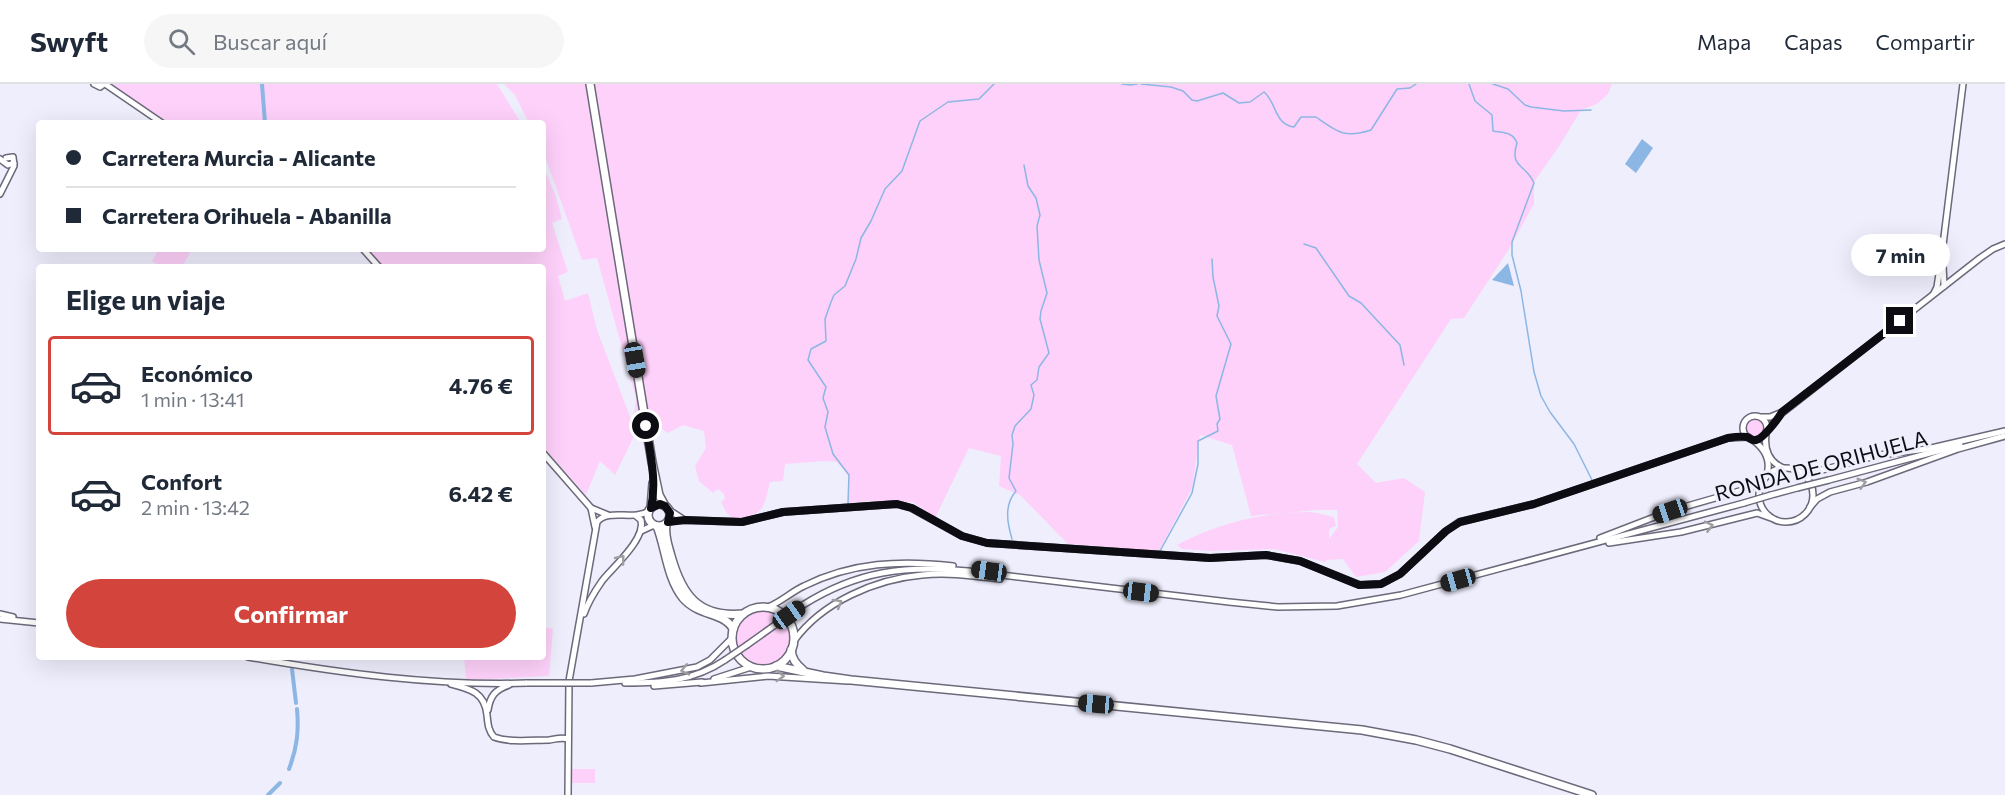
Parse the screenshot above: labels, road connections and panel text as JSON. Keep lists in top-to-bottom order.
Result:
{
  "streets": {
    "main road": ["RONDA DE ORIHUELA"]
  },
  "page": {
    "header": "Swyft",
    "search": "Buscar aquí",
    "nav": ["Mapa", "Capas", "Compartir"],
    "banner": ["Carretera Murcia - Alicante", "Carretera Orihuela - Abanilla"],
    "bubble": "7 min",
    "heading": "Elige un viaje",
    "list": [
      {
        "name": "Económico",
        "note": "1 min · 13:41",
        "value": "4.76 €"
      },
      {
        "name": "Confort",
        "note": "2 min · 13:42",
        "value": "6.42 €"
      }
    ],
    "buttons": "Confirmar"
  }
}
